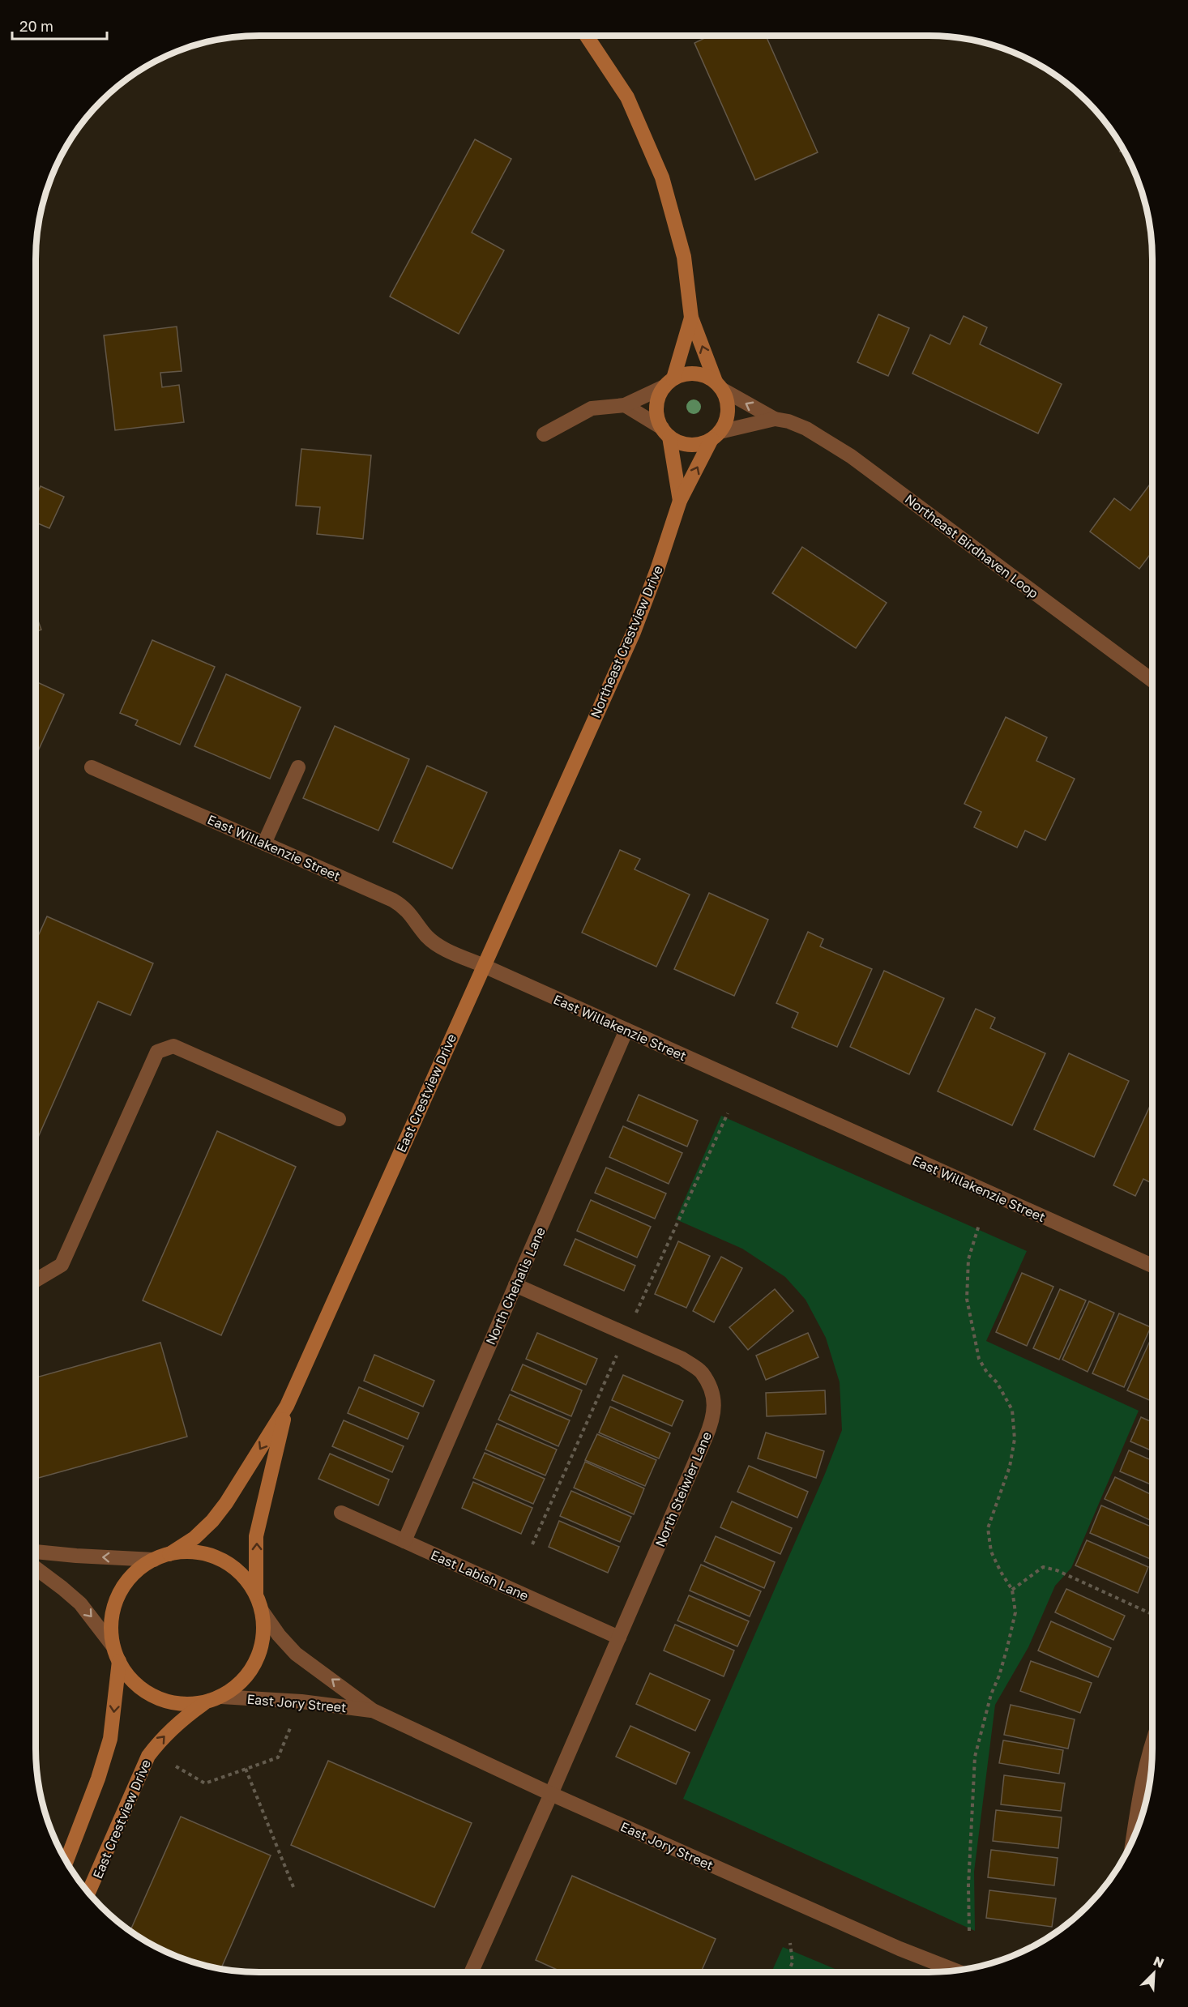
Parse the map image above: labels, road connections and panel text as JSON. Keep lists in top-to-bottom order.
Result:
{
  "streets": {
    "street": [
      "Northeast Birdhaven Loop",
      "Northeast Crestview Drive",
      "East Willakenzie Street",
      "East Crestview Drive",
      "North Chehalis Lane",
      "North Steiwier Lane",
      "East Labish Lane",
      "East Jory Street"
    ]
  },
  "crossings": [
    ["Northeast Birdhaven Loop", "Northeast Crestview Drive"],
    ["Northeast Crestview Drive", "East Crestview Drive"],
    ["East Willakenzie Street", "East Crestview Drive"],
    ["East Willakenzie Street", "North Chehalis Lane"],
    ["East Crestview Drive", "East Jory Street"],
    ["North Chehalis Lane", "North Steiwier Lane"],
    ["North Chehalis Lane", "East Labish Lane"],
    ["North Steiwier Lane", "East Labish Lane"],
    ["North Steiwier Lane", "East Jory Street"]
  ],
  "scale_bar": "20 m",
  "north": "top right"
}
